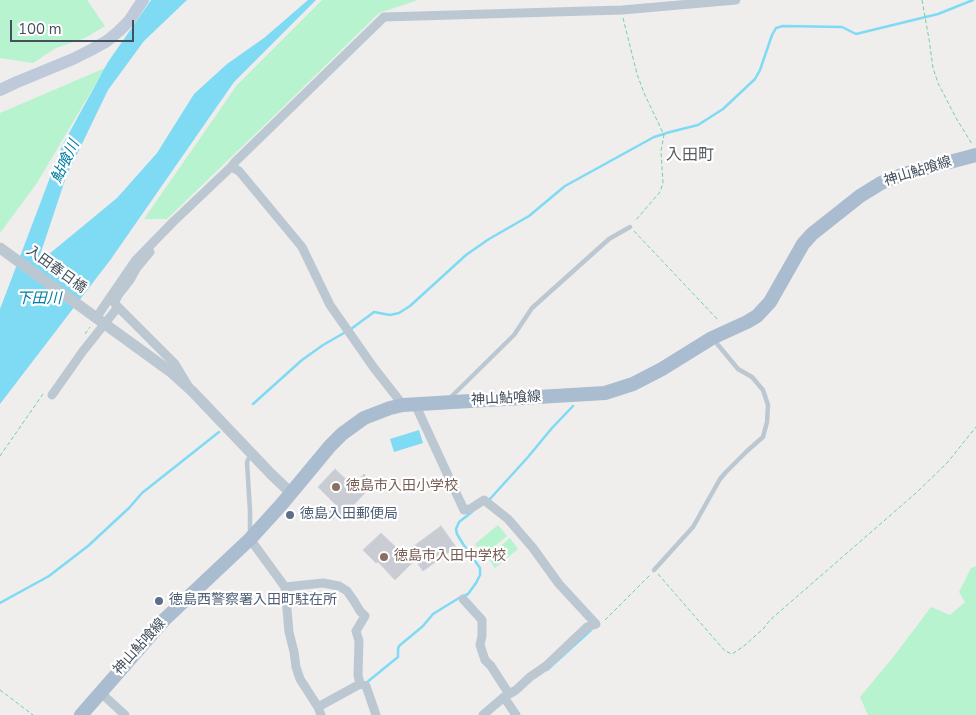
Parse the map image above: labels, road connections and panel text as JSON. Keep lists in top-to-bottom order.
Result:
{
  "streets": {
    "main road": ["神山鮎喰線"],
    "street": ["入田春日橋"]
  },
  "crossings": [
    ["神山鮎喰線", "入田春日橋"]
  ],
  "districts": ["入田町"],
  "water": ["鮎喰川", "下田川"],
  "places": [
    "徳島市入田小学校",
    "徳島入田郵便局",
    "徳島市入田中学校",
    "徳島西警察署入田町駐在所"
  ],
  "scale_bar": "100 m"
}
